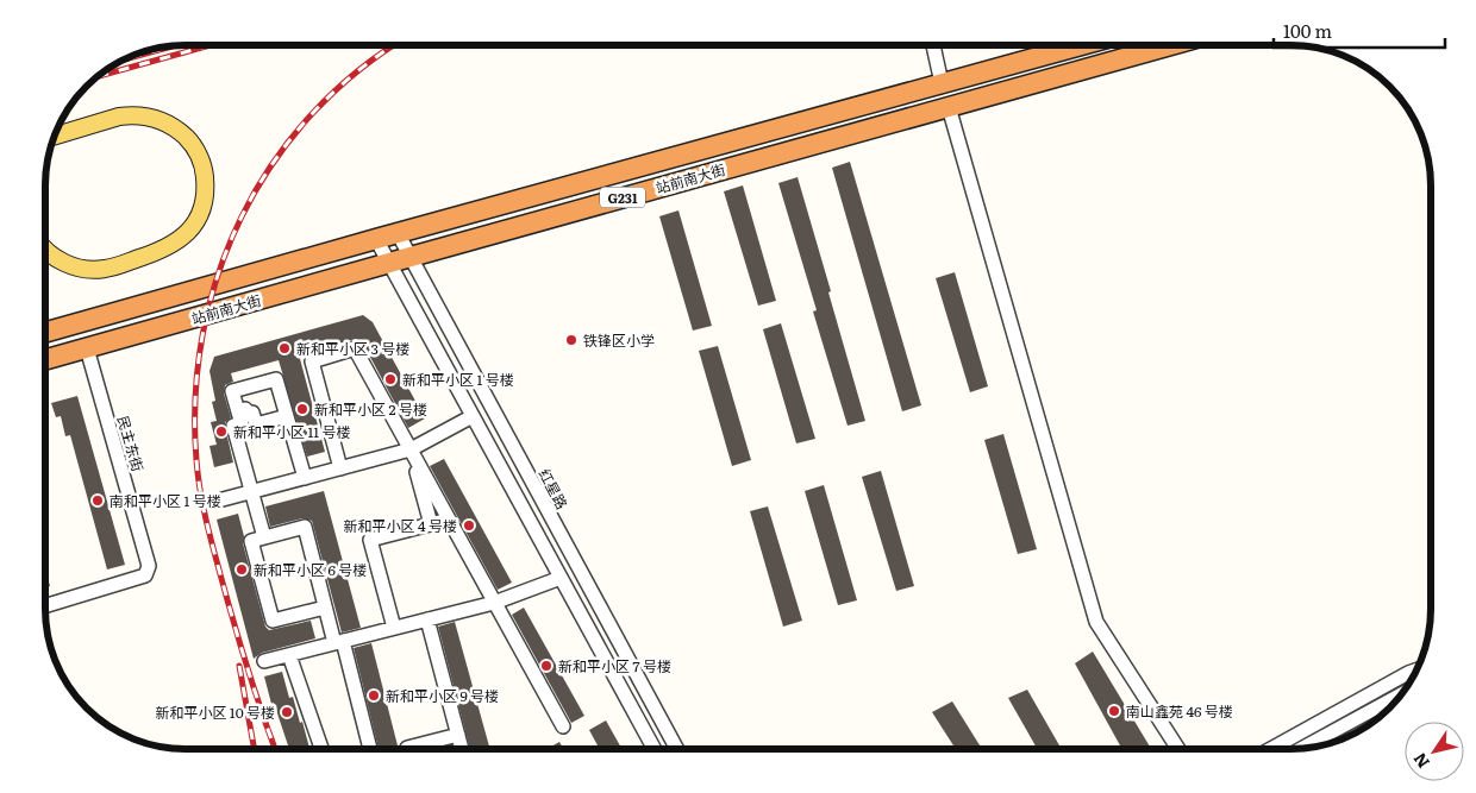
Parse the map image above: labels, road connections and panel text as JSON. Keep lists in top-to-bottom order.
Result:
{
  "streets": {
    "highway": ["站前南大街", "G231"],
    "street": ["民主东街", "红星路"]
  },
  "crossings": [
    ["站前南大街", "民主东街"],
    ["站前南大街", "红星路"]
  ],
  "places": [
    "铁锋区小学",
    "新和平小区 3 号楼",
    "新和平小区 1 号楼",
    "新和平小区 2 号楼",
    "新和平小区 11 号楼",
    "南和平小区 1 号楼",
    "新和平小区 4 号楼",
    "新和平小区 6 号楼",
    "新和平小区 7 号楼",
    "新和平小区 9 号楼",
    "南山鑫苑 46 号楼",
    "新和平小区 10 号楼"
  ],
  "scale_bar": "100 m",
  "north": "bottom left"
}
